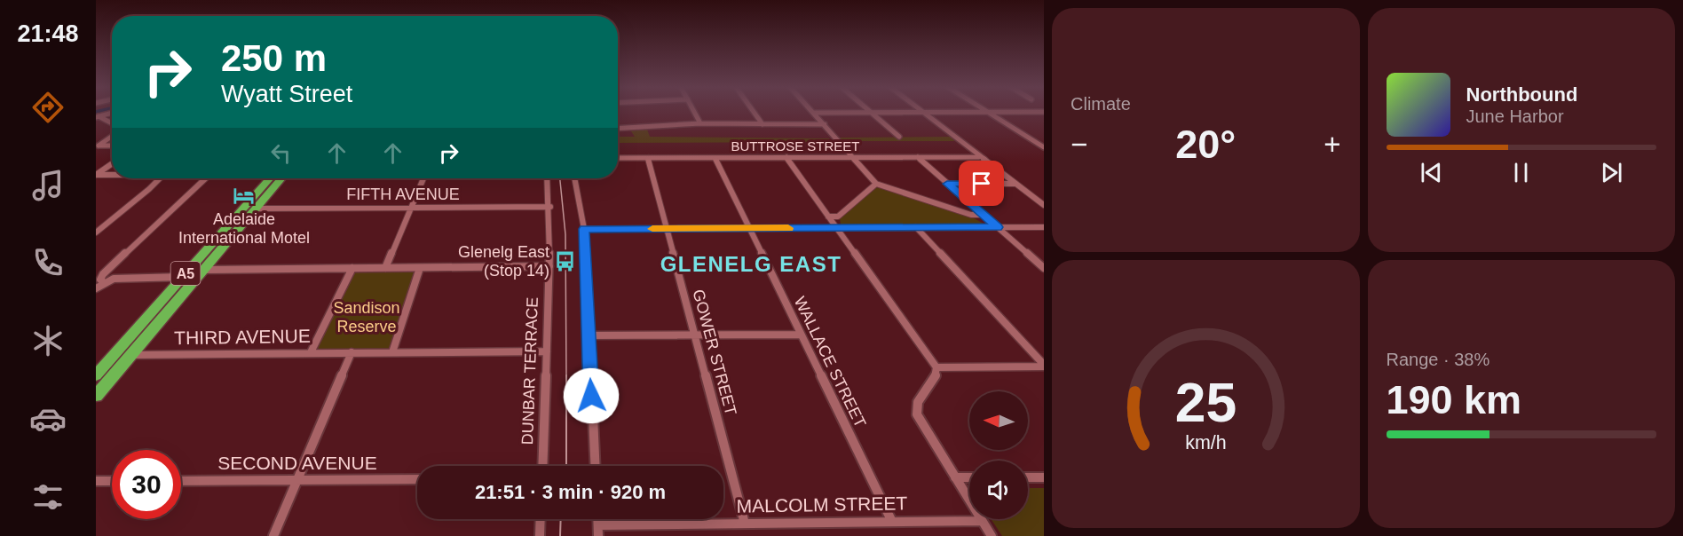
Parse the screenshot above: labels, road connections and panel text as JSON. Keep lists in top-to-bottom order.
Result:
{
  "streets": {
    "highway": ["A5"],
    "street": [
      "BUTTROSE STREET",
      "FIFTH AVENUE",
      "THIRD AVENUE",
      "GOWER STREET",
      "WALLACE STREET",
      "DUNBAR TERRACE",
      "SECOND AVENUE",
      "MALCOLM STREET"
    ]
  },
  "crossings": [
    ["BUTTROSE STREET", "GOWER STREET"],
    ["BUTTROSE STREET", "WALLACE STREET"],
    ["FIFTH AVENUE", "A5"],
    ["FIFTH AVENUE", "DUNBAR TERRACE"],
    ["A5", "THIRD AVENUE"],
    ["THIRD AVENUE", "DUNBAR TERRACE"],
    ["GOWER STREET", "MALCOLM STREET"],
    ["WALLACE STREET", "MALCOLM STREET"]
  ],
  "districts": ["GLENELG EAST"],
  "parks": ["Sandison Reserve"],
  "places": {
    "hotel": ["Adelaide International Motel"],
    "bus stop": ["Glenelg East (Stop 14)"]
  },
  "north": "left",
  "page": {
    "tabs": "21:48",
    "tile": [
      "Climate",
      ["Range · 38%", "190 km"]
    ],
    "turn": ["250 m", "Wyatt Street"],
    "song": ["Northbound", "June Harbor"],
    "heat": ["−", "20°", "+"],
    "limit": "30",
    "trip": "21:51 · 3 min · 920 m",
    "gauge": ["25", "km/h"]
  }
}
